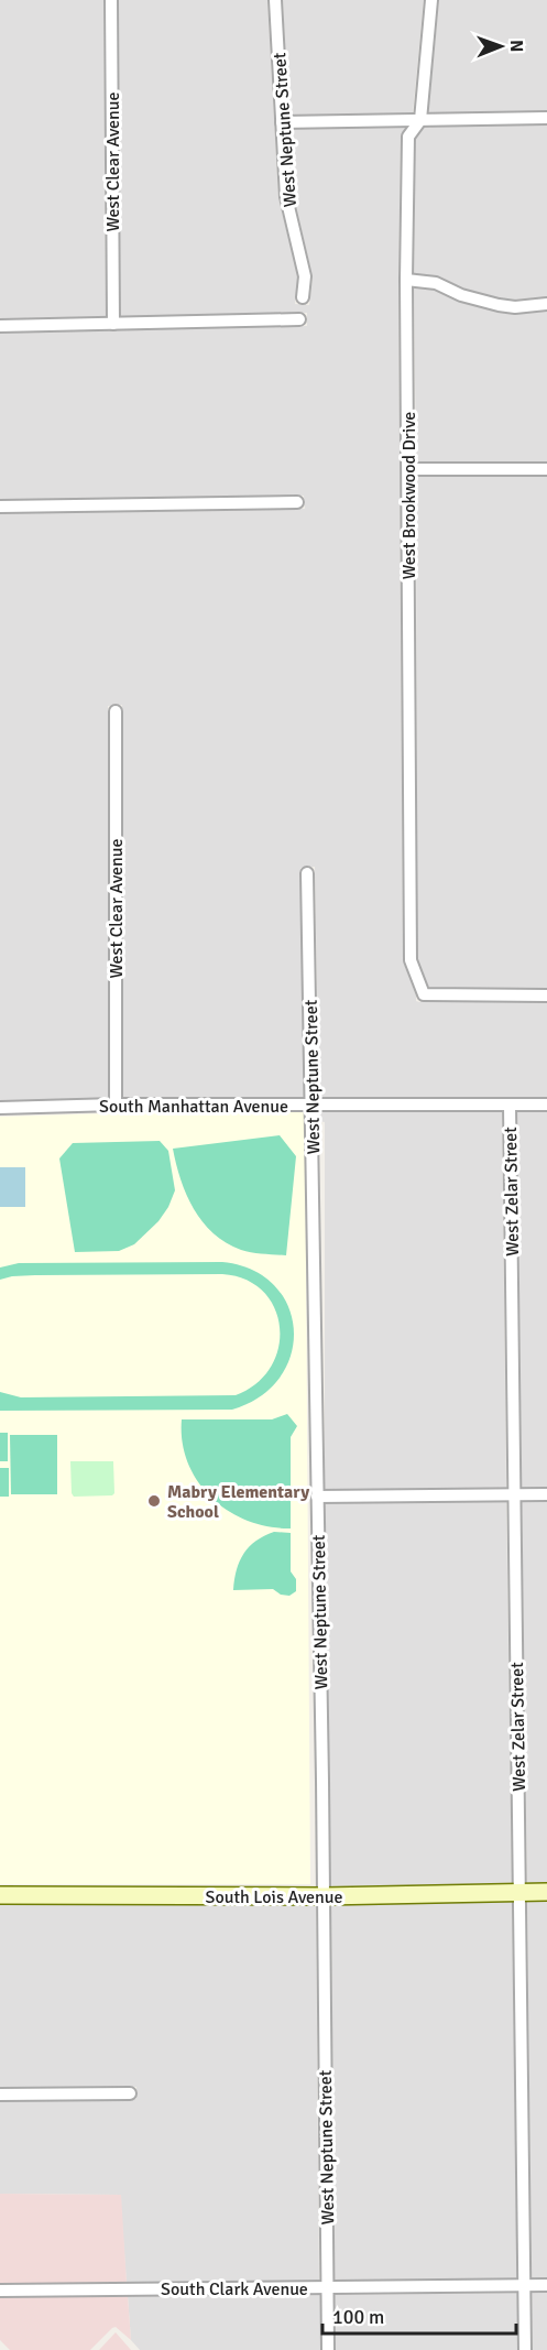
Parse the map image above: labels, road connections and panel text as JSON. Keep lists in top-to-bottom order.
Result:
{
  "streets": {
    "street": [
      "West Neptune Street",
      "West Clear Avenue",
      "West Brookwood Drive",
      "South Manhattan Avenue",
      "West Zelar Street",
      "South Lois Avenue",
      "South Clark Avenue"
    ]
  },
  "crossings": [
    ["West Neptune Street", "South Manhattan Avenue"],
    ["West Neptune Street", "South Lois Avenue"],
    ["West Neptune Street", "South Clark Avenue"],
    ["West Clear Avenue", "South Manhattan Avenue"],
    ["South Manhattan Avenue", "West Zelar Street"],
    ["West Zelar Street", "South Lois Avenue"],
    ["West Zelar Street", "South Clark Avenue"]
  ],
  "places": ["Mabry Elementary School"],
  "scale_bar": "100 m",
  "north": "right"
}
